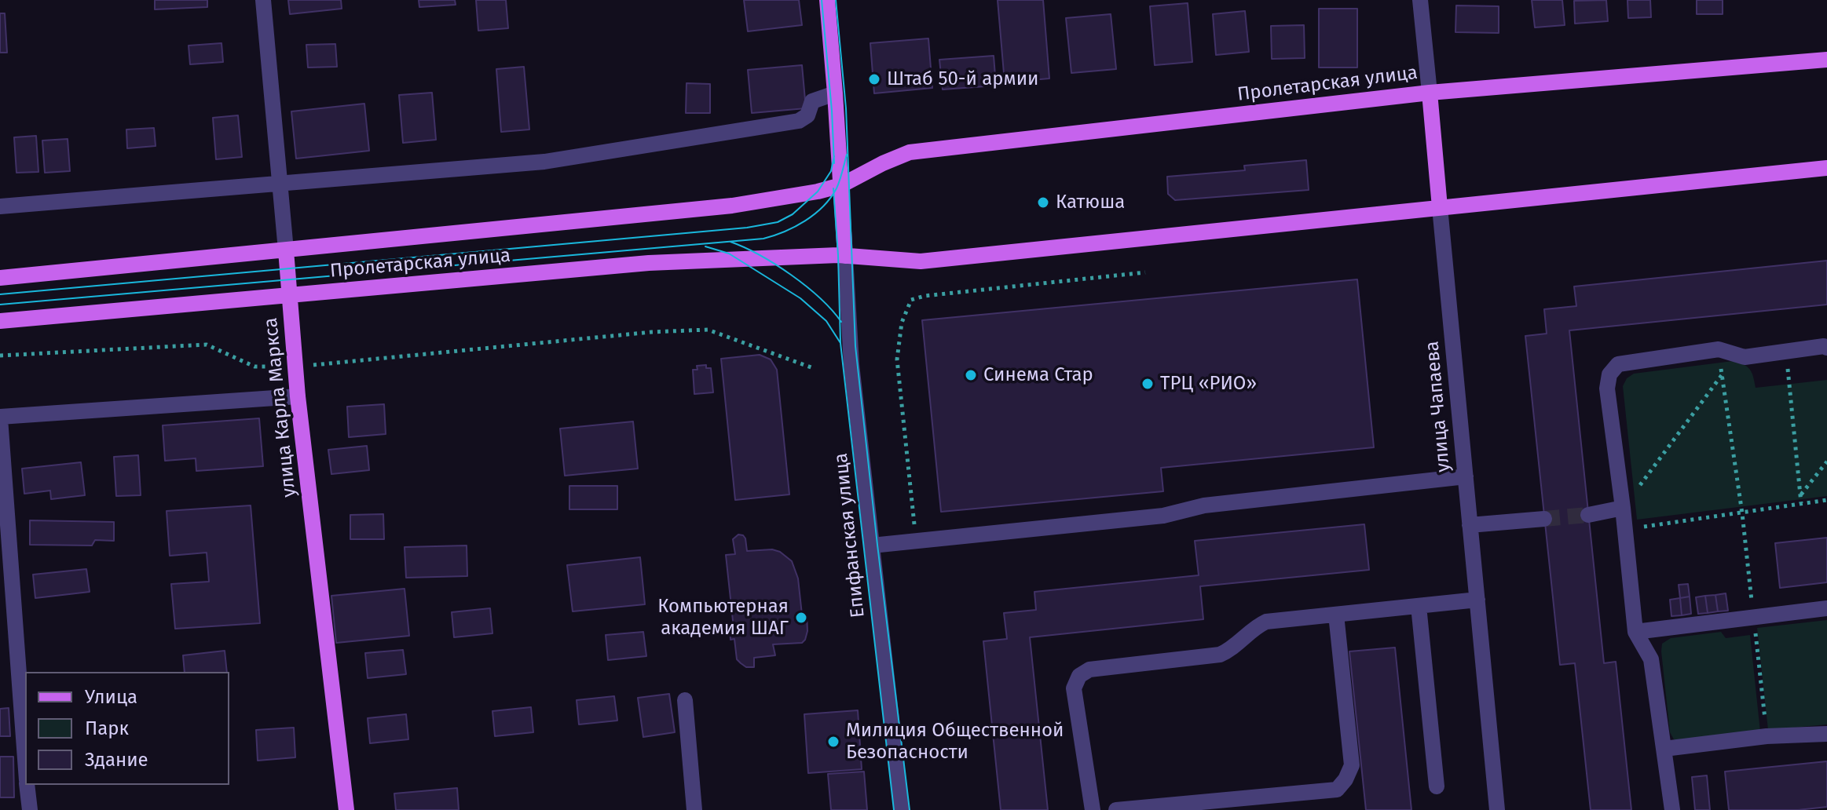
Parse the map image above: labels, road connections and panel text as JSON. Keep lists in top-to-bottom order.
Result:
{
  "streets": {
    "main road": ["Пролетарская улица", "улица Чапаева", "улица Карла Маркса"],
    "street": ["Епифанская улица"]
  },
  "crossings": [
    ["Пролетарская улица", "улица Чапаева"],
    ["Пролетарская улица", "улица Карла Маркса"],
    ["Пролетарская улица", "Епифанская улица"]
  ],
  "places": [
    "Штаб 50-й армии",
    "Катюша",
    "Синема Стар",
    "ТРЦ «РИО»",
    "Компьютерная академия ШАГ",
    "Милиция Общественной Безопасности"
  ],
  "legend": ["Улица", "Парк", "Здание"]
}
